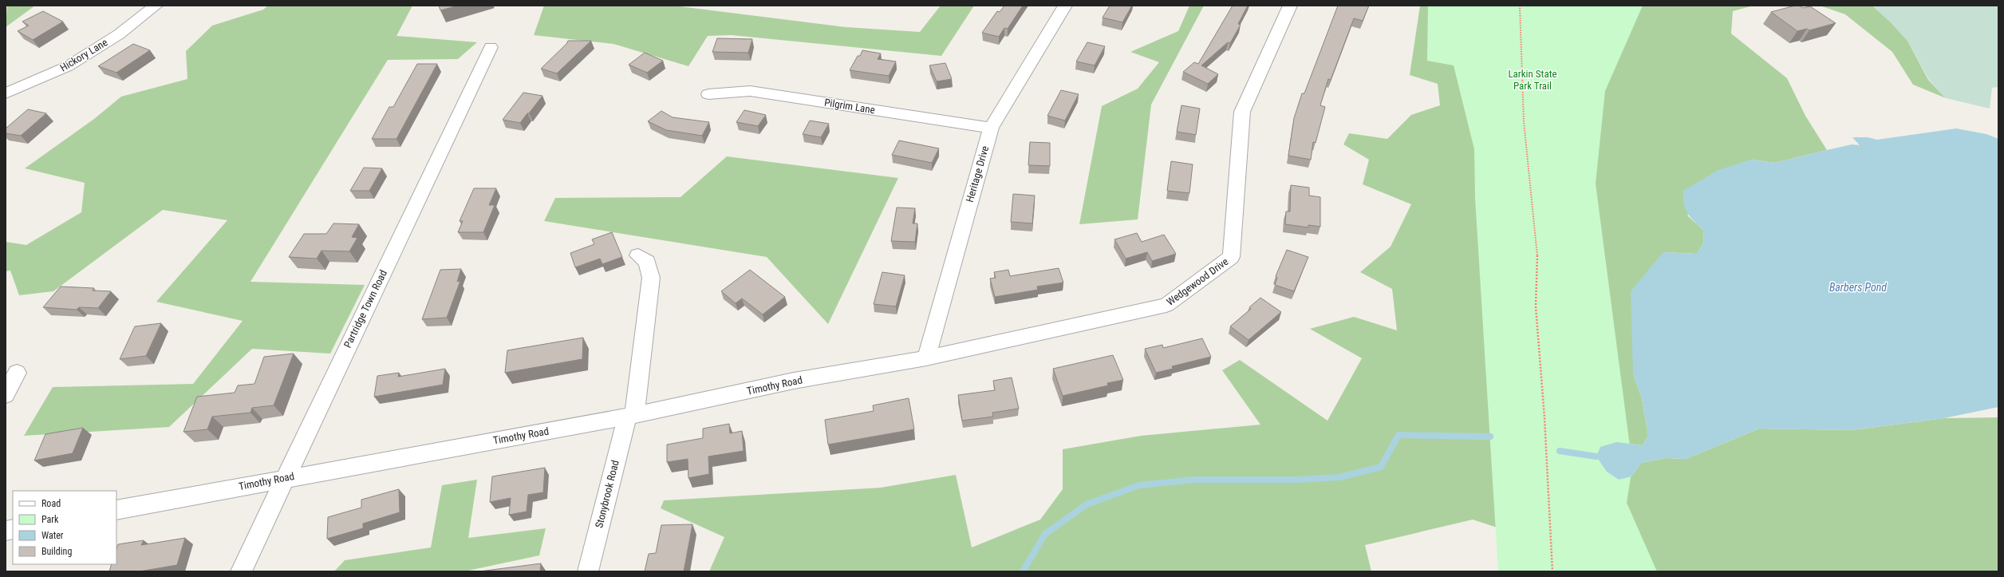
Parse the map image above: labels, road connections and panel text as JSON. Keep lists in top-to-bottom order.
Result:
{
  "streets": {
    "street": [
      "Hickory Lane",
      "Pilgrim Lane",
      "Heritage Drive",
      "Wedgewood Drive",
      "Partridge Town Road",
      "Timothy Road",
      "Stonybrook Road"
    ]
  },
  "crossings": [
    ["Pilgrim Lane", "Heritage Drive"],
    ["Heritage Drive", "Wedgewood Drive"],
    ["Heritage Drive", "Timothy Road"],
    ["Wedgewood Drive", "Timothy Road"],
    ["Partridge Town Road", "Timothy Road"],
    ["Timothy Road", "Stonybrook Road"]
  ],
  "water": ["Barbers Pond"],
  "parks": ["Larkin State Park Trail"],
  "legend": [
    "Road",
    "Park",
    "Water",
    "Building"
  ]
}
